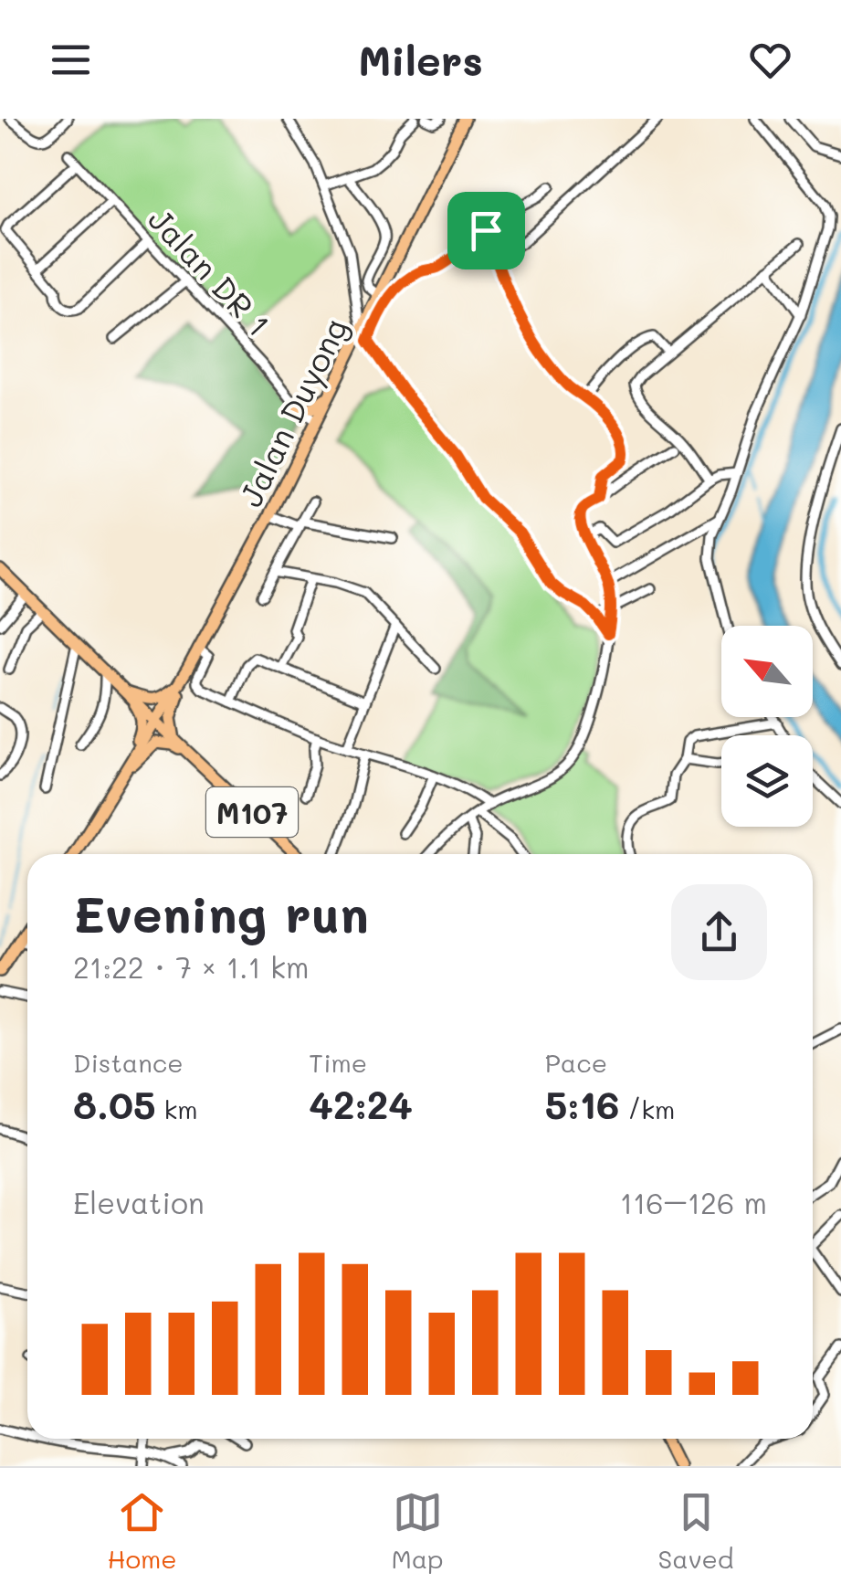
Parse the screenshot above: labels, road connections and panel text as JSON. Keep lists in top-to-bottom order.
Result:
{
  "streets": {
    "main road": ["Jalan Duyong", "M107"],
    "street": ["Jalan DR 1"]
  },
  "crossings": [
    ["Jalan DR 1", "Jalan Duyong"],
    ["Jalan Duyong", "M107"]
  ],
  "north": "top left",
  "page": {
    "header": "Milers",
    "heading": ["Evening run", "21:22 · 7 × 1.1 km"],
    "stats": [
      ["Distance", "8.05 km"],
      ["Time", "42:24"],
      ["Pace", "5:16 /km"]
    ],
    "chart": ["Elevation", "116–126 m"],
    "tabs": ["Home", "Map", "Saved"]
  }
}
